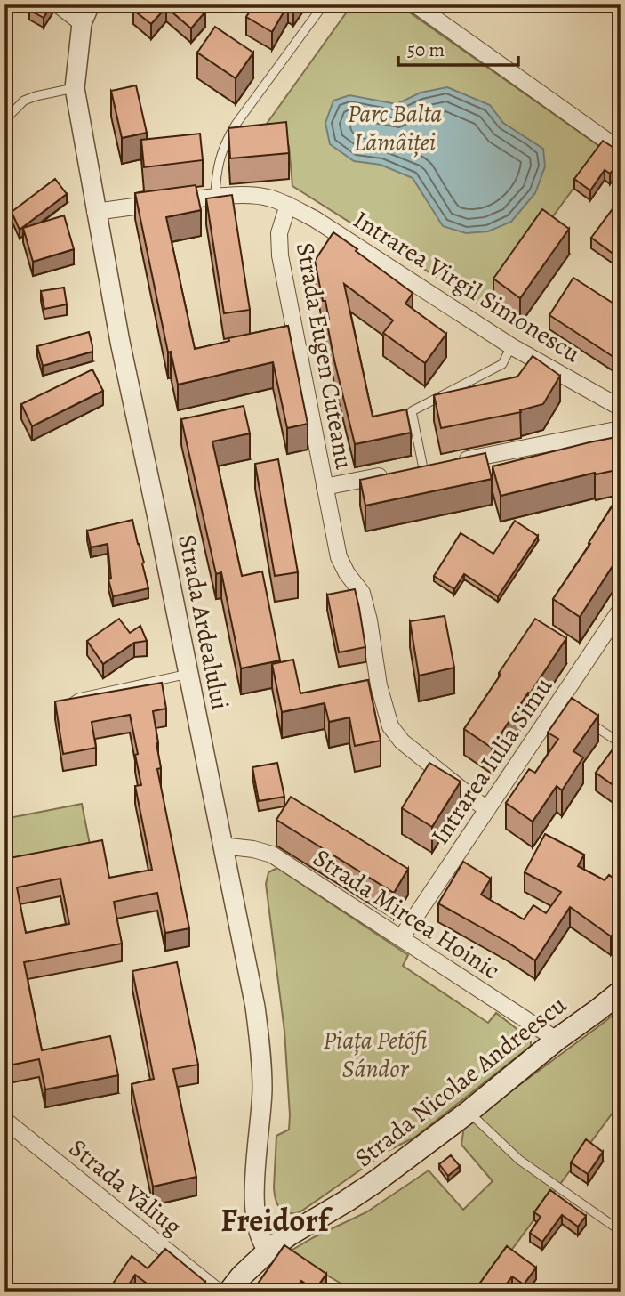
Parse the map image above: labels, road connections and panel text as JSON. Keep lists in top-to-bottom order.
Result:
{
  "streets": {
    "main road": ["Strada Nicolae Andreescu"],
    "street": [
      "Intrarea Virgil Simonescu",
      "Strada Eugen Cuteanu",
      "Strada Ardealului",
      "Intrarea Iulia Simu",
      "Strada Mircea Hoinic",
      "Strada Văliug"
    ]
  },
  "crossings": [
    ["Intrarea Virgil Simonescu", "Strada Eugen Cuteanu"],
    ["Strada Eugen Cuteanu", "Intrarea Iulia Simu"],
    ["Strada Ardealului", "Strada Mircea Hoinic"],
    ["Strada Ardealului", "Strada Nicolae Andreescu"],
    ["Intrarea Iulia Simu", "Strada Mircea Hoinic"],
    ["Strada Mircea Hoinic", "Strada Nicolae Andreescu"]
  ],
  "districts": ["Freidorf"],
  "parks": ["Parc Balta Lămâiței", "Piața Petőfi Sándor"],
  "scale_bar": "50 m"
}
